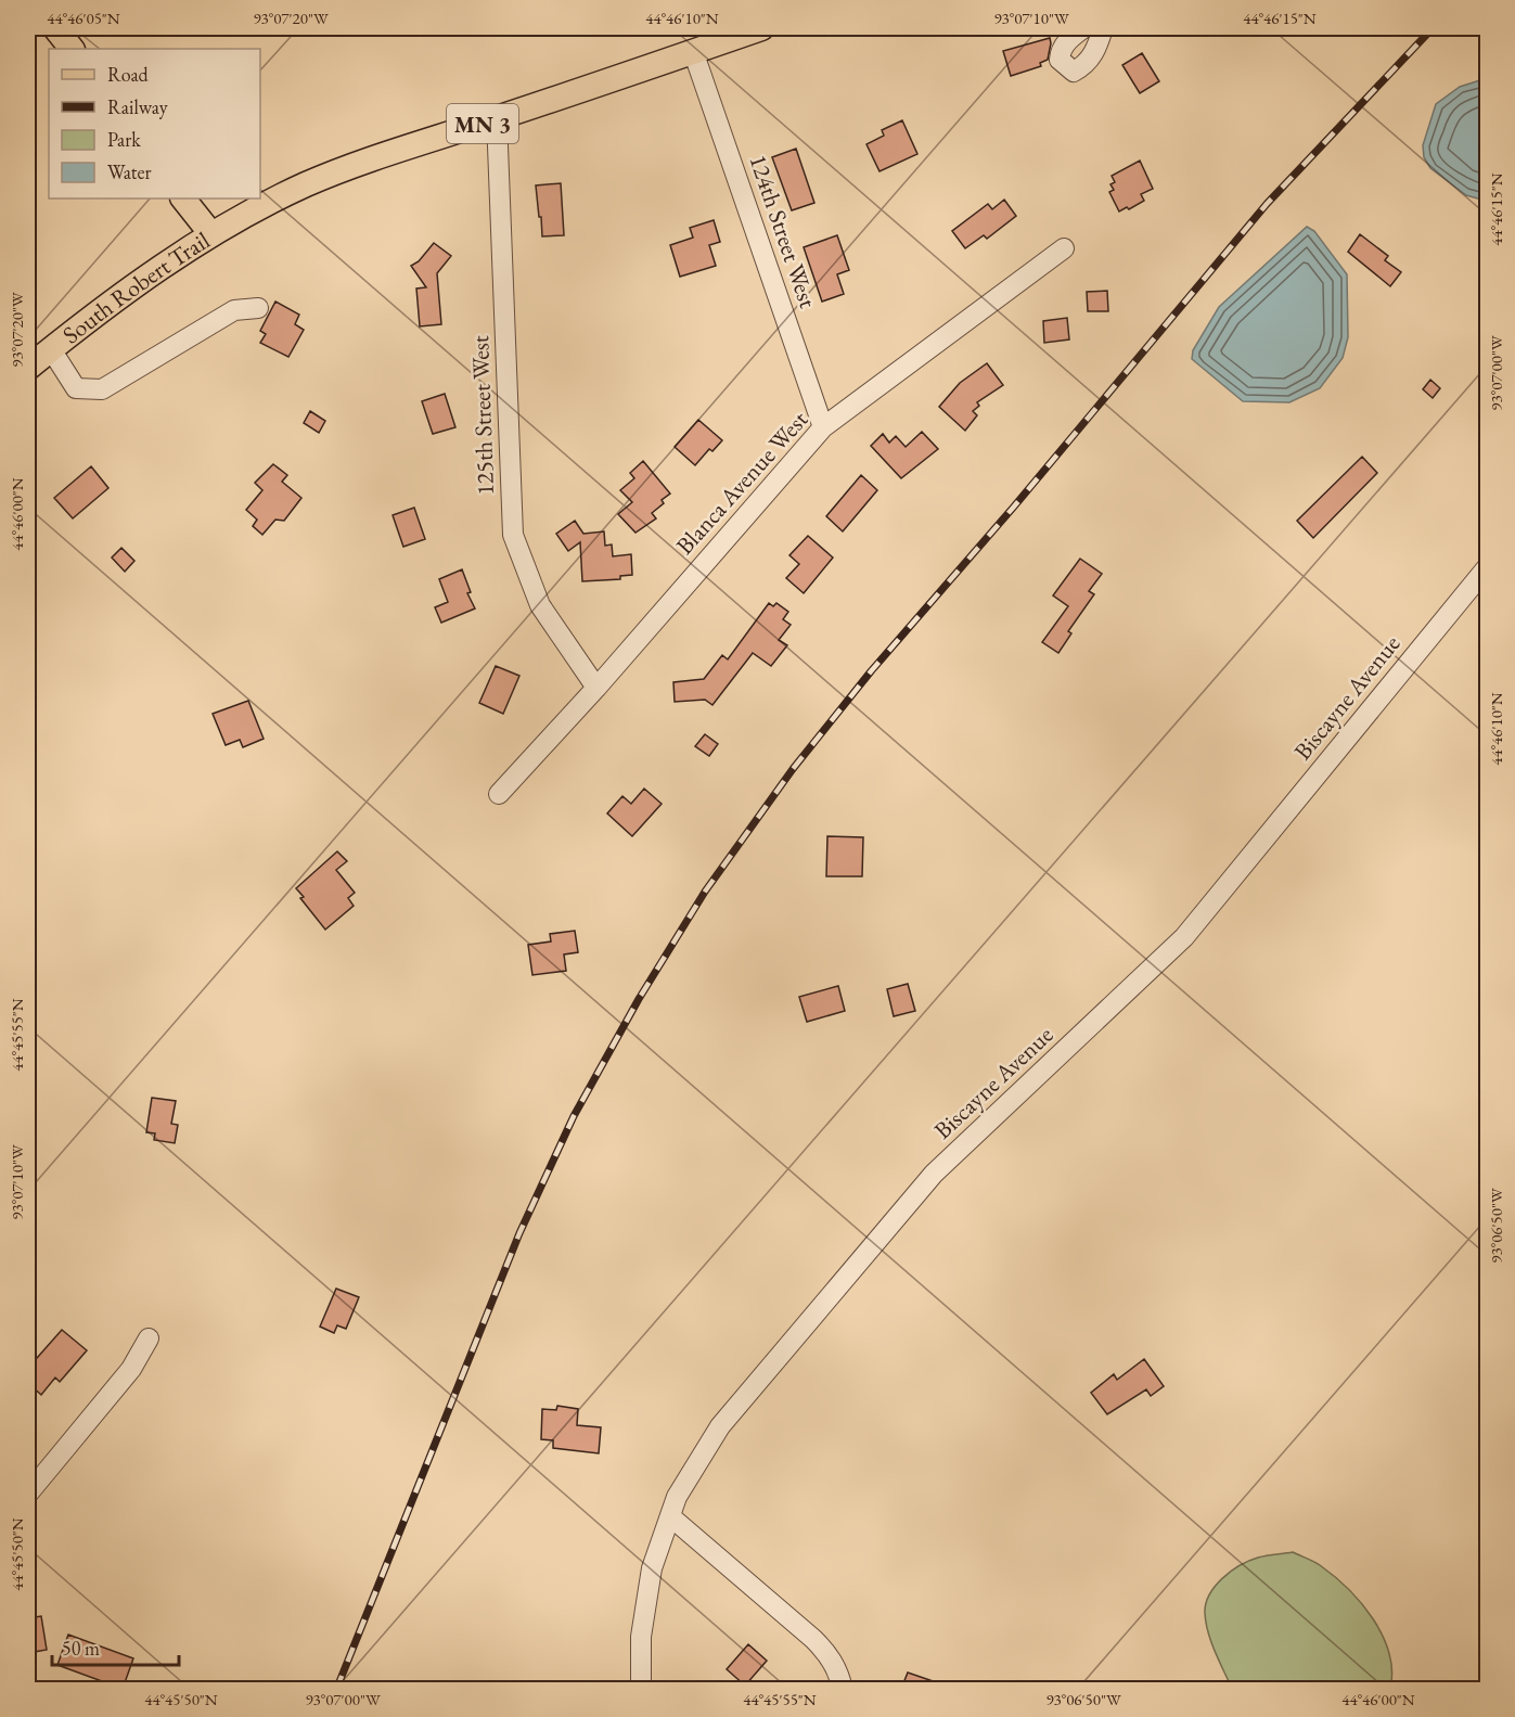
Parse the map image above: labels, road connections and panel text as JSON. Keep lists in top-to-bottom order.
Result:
{
  "streets": {
    "main road": ["MN 3", "South Robert Trail"],
    "street": [
      "124th Street West",
      "125th Street West",
      "Blanca Avenue West",
      "Biscayne Avenue"
    ]
  },
  "crossings": [
    ["124th Street West", "South Robert Trail"],
    ["124th Street West", "Blanca Avenue West"],
    ["South Robert Trail", "125th Street West"],
    ["125th Street West", "Blanca Avenue West"]
  ],
  "legend": [
    "Road",
    "Railway",
    "Park",
    "Water"
  ],
  "scale_bar": "50 m",
  "coordinates": [
    "44°46'05\"N",
    "93°07'20\"W",
    "44°46'10\"N",
    "93°07'10\"W",
    "44°46'15\"N",
    "93°07'00\"W",
    "44°46'00\"N",
    "44°45'55\"N",
    "93°06'50\"W",
    "44°45'50\"N"
  ]
}
